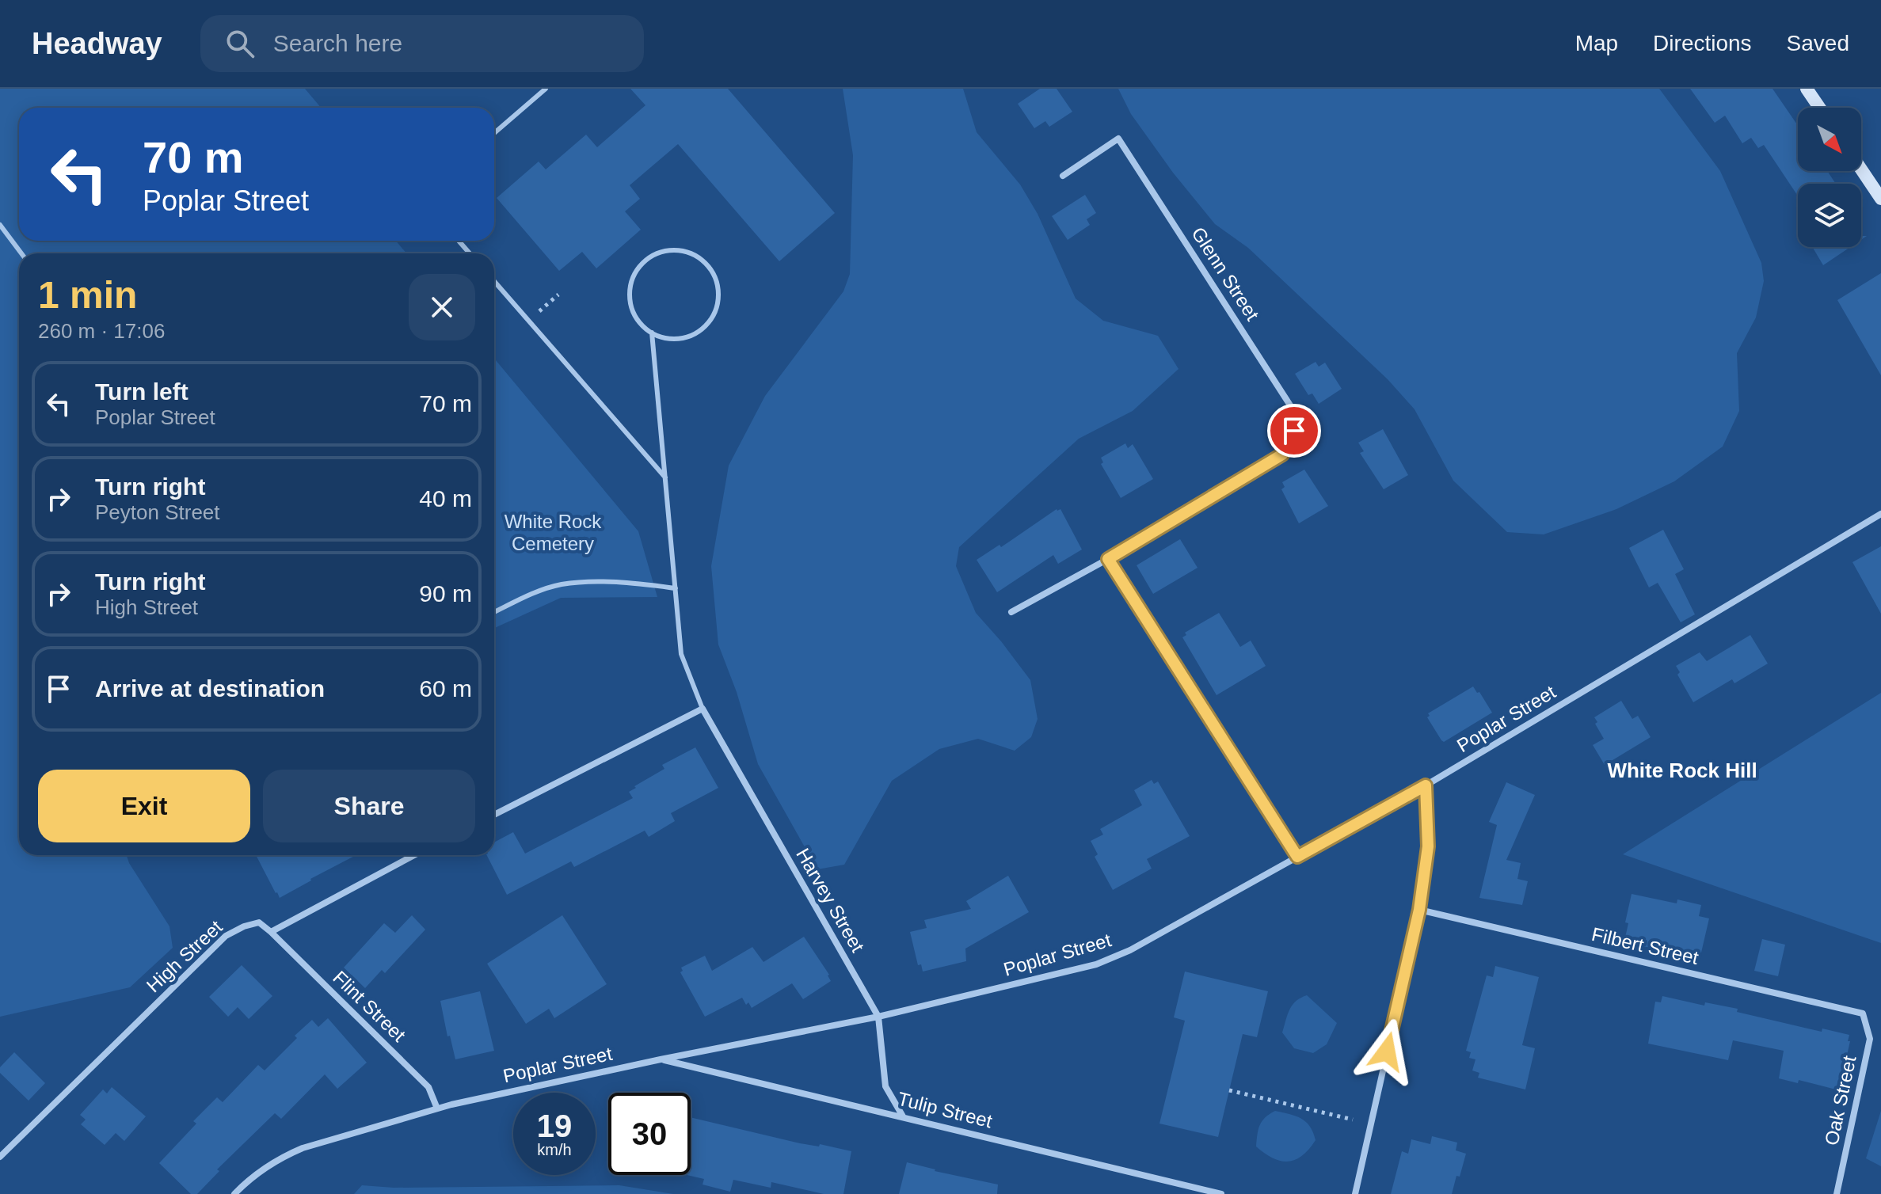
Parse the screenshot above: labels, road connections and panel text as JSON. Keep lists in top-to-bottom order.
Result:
{
  "streets": {
    "street": [
      "Glenn Street",
      "Poplar Street",
      "Harvey Street",
      "Filbert Street",
      "High Street",
      "Flint Street",
      "Oak Street",
      "Tulip Street"
    ]
  },
  "crossings": [
    ["Poplar Street", "Harvey Street"],
    ["Poplar Street", "Flint Street"],
    ["Poplar Street", "Tulip Street"],
    ["Harvey Street", "Tulip Street"],
    ["Filbert Street", "Oak Street"],
    ["High Street", "Flint Street"]
  ],
  "districts": ["White Rock Hill"],
  "parks": ["White Rock Cemetery"],
  "north": "bottom right",
  "page": {
    "header": "Headway",
    "search": "Search here",
    "nav": ["Map", "Directions", "Saved"],
    "turn": ["70 m", "Poplar Street"],
    "heading": ["1 min", "260 m · 17:06"],
    "list": [
      {
        "name": "Turn left",
        "note": "Poplar Street",
        "value": "70 m"
      },
      {
        "name": "Turn right",
        "note": "Peyton Street",
        "value": "40 m"
      },
      {
        "name": "Turn right",
        "note": "High Street",
        "value": "90 m"
      },
      {
        "name": "Arrive at destination",
        "value": "60 m"
      }
    ],
    "buttons": ["Exit", "Share"],
    "speed": "19 km/h",
    "limit": "30"
  }
}
